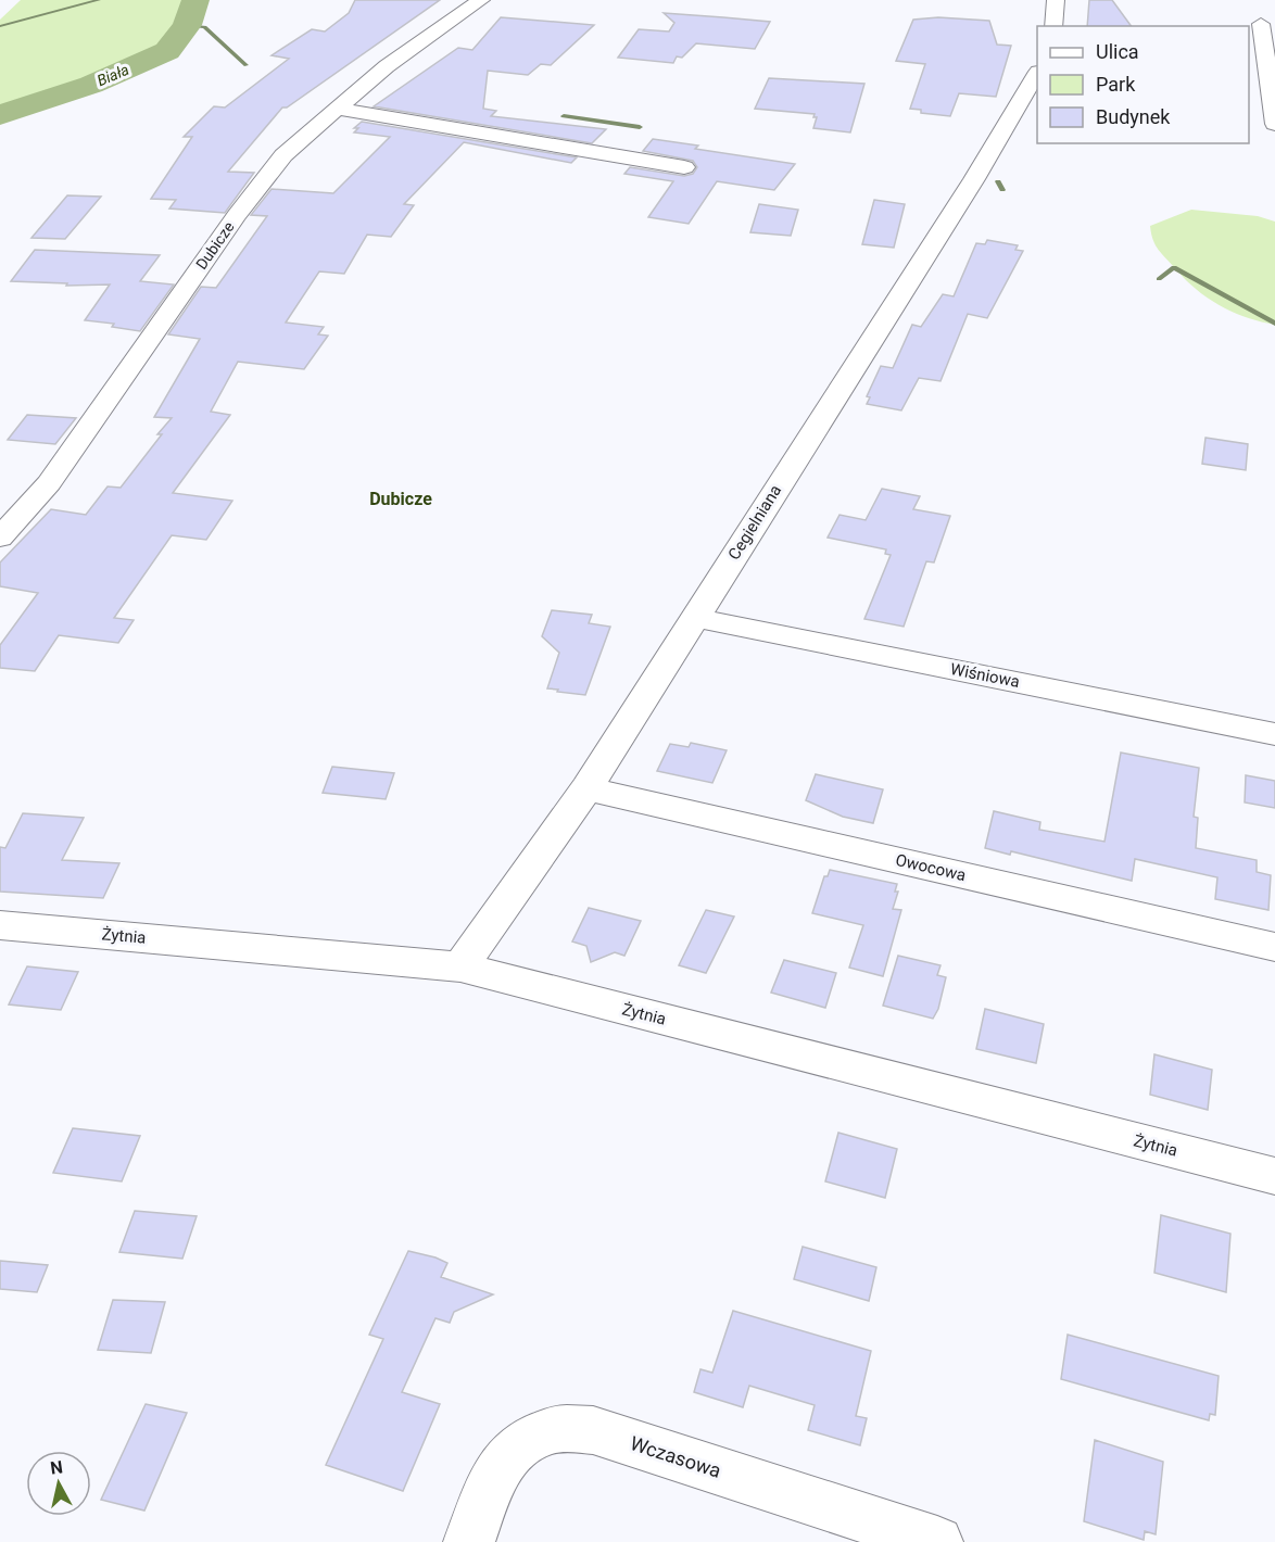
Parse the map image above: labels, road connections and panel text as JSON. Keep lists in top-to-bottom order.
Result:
{
  "streets": {
    "street": [
      "Dubicze",
      "Cegielniana",
      "Wiśniowa",
      "Owocowa",
      "Żytnia",
      "Wczasowa"
    ]
  },
  "crossings": [
    ["Cegielniana", "Wiśniowa"],
    ["Cegielniana", "Owocowa"],
    ["Cegielniana", "Żytnia"]
  ],
  "districts": ["Dubicze"],
  "water": ["Biała"],
  "legend": ["Ulica", "Park", "Budynek"],
  "north": "top"
}
